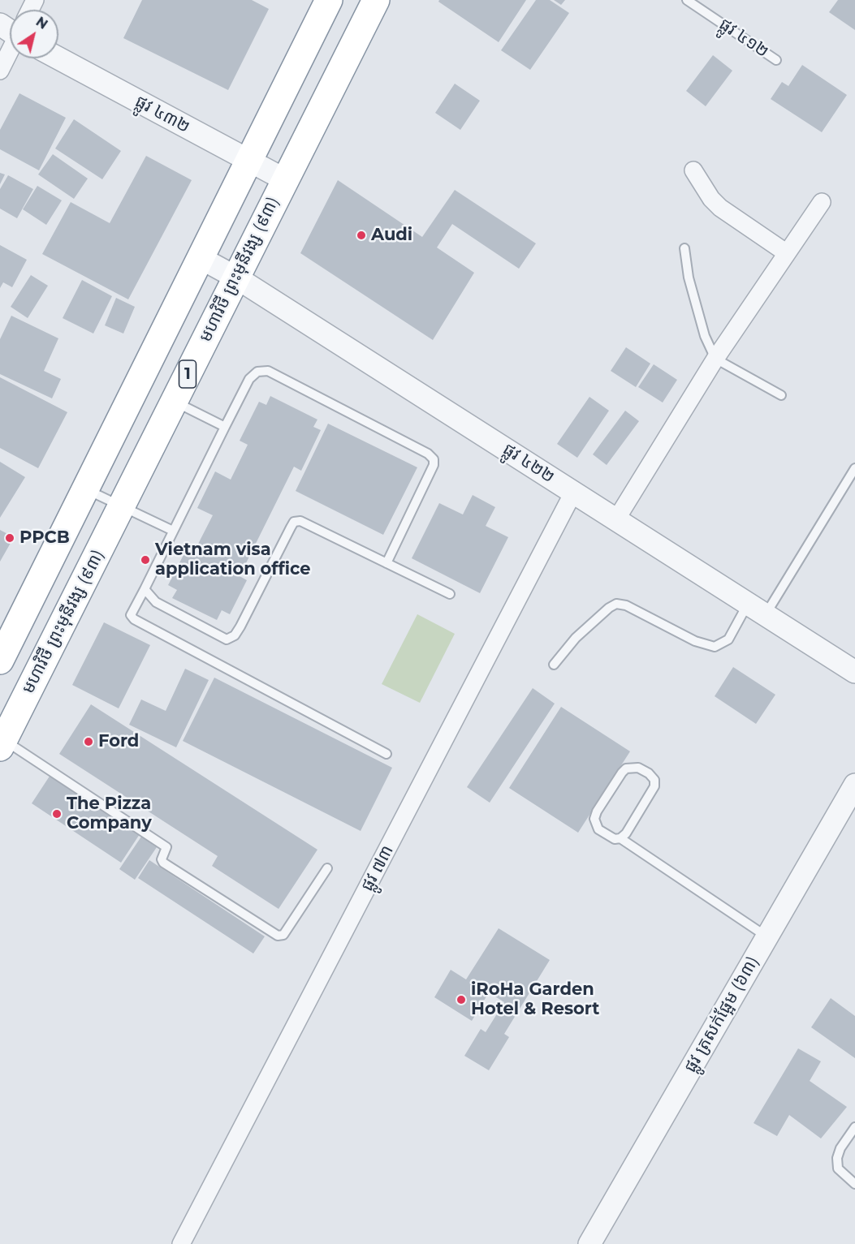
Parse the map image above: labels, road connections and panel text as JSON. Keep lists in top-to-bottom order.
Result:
{
  "streets": {
    "highway": ["មហាវិថី ព្រះមុនីវង្ស (៩៣)", "1"],
    "street": [
      "ផ្លូវ ៤៣២",
      "ផ្លូវ ៤២២",
      "ផ្លូវ ៧៣",
      "ផ្លូវ ត្រសក់ផ្អែម (៦៣)"
    ],
    "lane": ["ផ្លូវ ៤១២"]
  },
  "crossings": [
    ["ផ្លូវ ៤៣២", "មហាវិថី ព្រះមុនីវង្ស (៩៣)"],
    ["មហាវិថី ព្រះមុនីវង្ស (៩៣)", "ផ្លូវ ៤២២"],
    ["ផ្លូវ ៤២២", "ផ្លូវ ៧៣"]
  ],
  "places": [
    "Audi",
    "PPCB",
    "Vietnam visa application office",
    "Ford",
    "The Pizza Company",
    "iRoHa Garden Hotel & Resort"
  ],
  "north": "top right"
}
